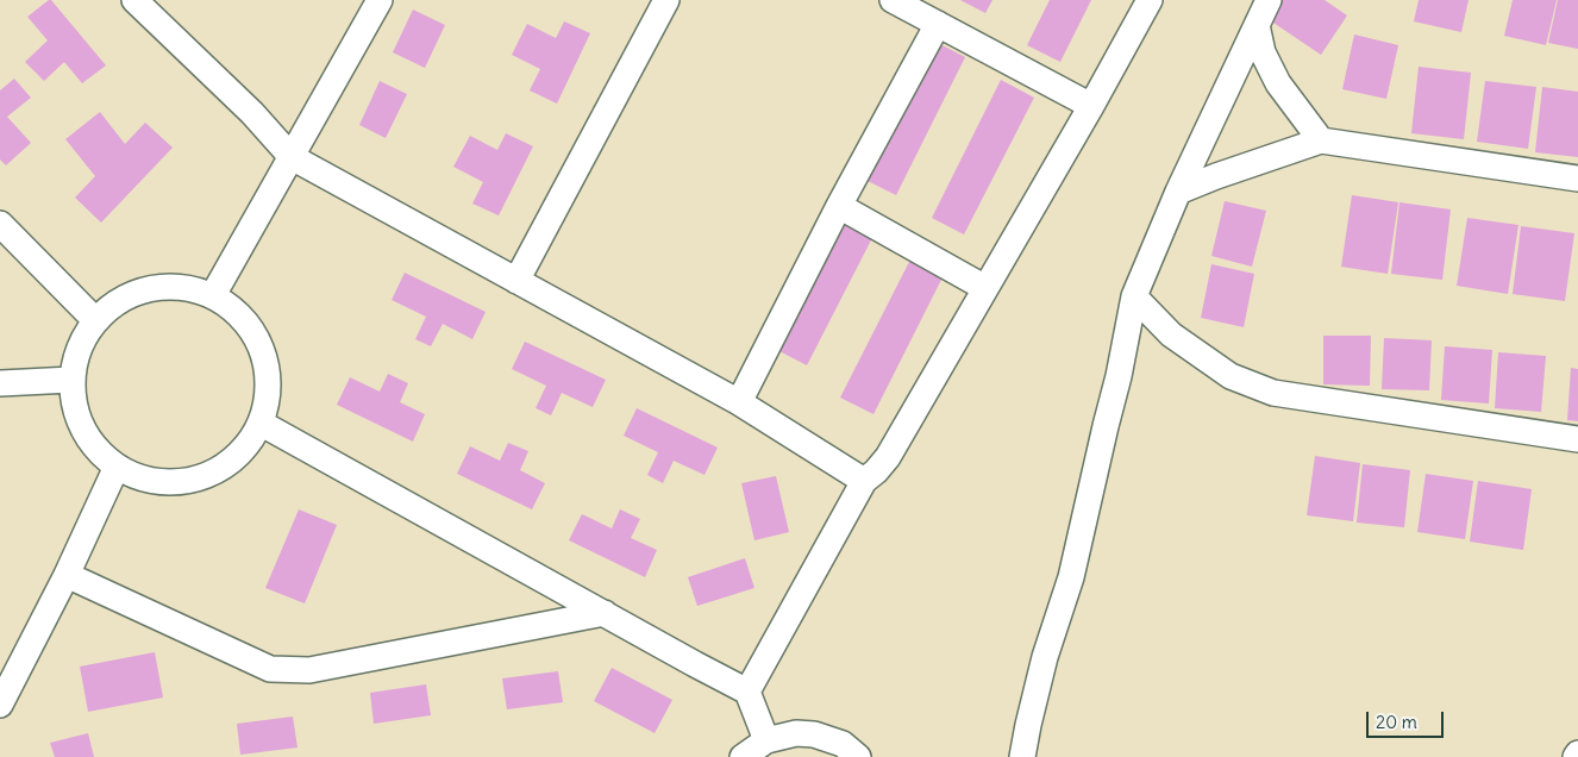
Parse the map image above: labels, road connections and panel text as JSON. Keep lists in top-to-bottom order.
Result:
{
  "scale_bar": "20 m"
}
